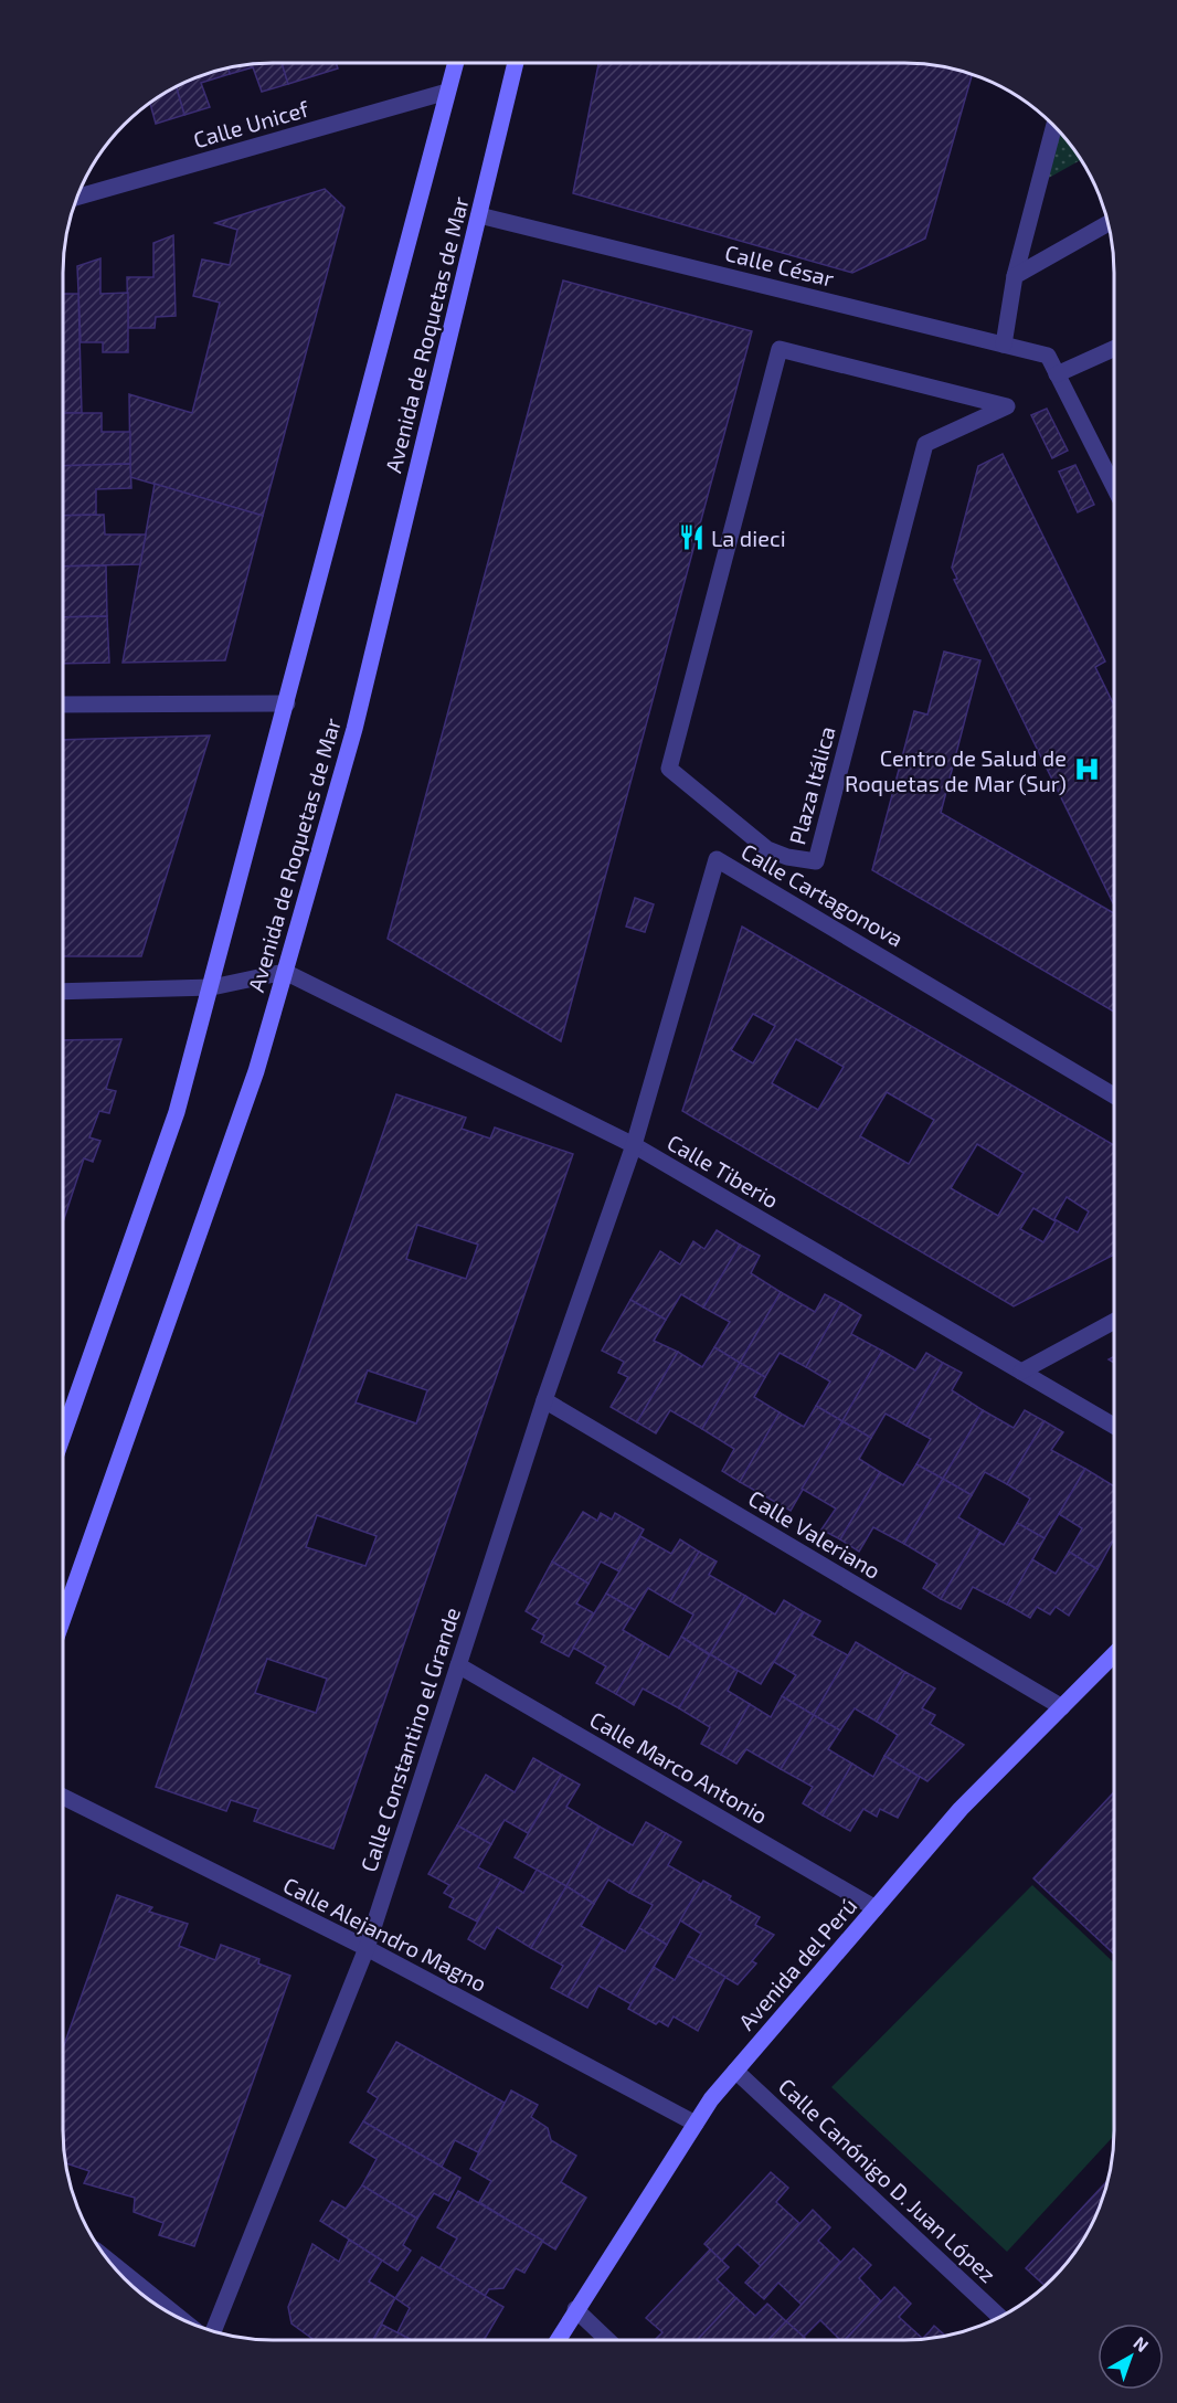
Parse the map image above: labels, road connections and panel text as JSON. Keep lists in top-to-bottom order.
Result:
{
  "streets": {
    "main road": ["Avenida de Roquetas de Mar", "Avenida del Perú"],
    "street": [
      "Calle Unicef",
      "Calle César",
      "Plaza Itálica",
      "Calle Cartagonova",
      "Calle Tiberio",
      "Calle Valeriano",
      "Calle Constantino el Grande",
      "Calle Marco Antonio",
      "Calle Alejandro Magno",
      "Calle Canónigo D. Juan López"
    ]
  },
  "crossings": [
    ["Calle Unicef", "Avenida de Roquetas de Mar"],
    ["Calle César", "Avenida de Roquetas de Mar"],
    ["Avenida de Roquetas de Mar", "Calle Tiberio"],
    ["Calle Cartagonova", "Calle Tiberio"],
    ["Calle Cartagonova", "Calle Constantino el Grande"],
    ["Calle Tiberio", "Calle Constantino el Grande"],
    ["Calle Valeriano", "Calle Constantino el Grande"],
    ["Calle Valeriano", "Avenida del Perú"],
    ["Calle Constantino el Grande", "Calle Marco Antonio"],
    ["Calle Constantino el Grande", "Calle Alejandro Magno"],
    ["Calle Marco Antonio", "Avenida del Perú"],
    ["Calle Alejandro Magno", "Avenida del Perú"],
    ["Avenida del Perú", "Calle Canónigo D. Juan López"]
  ],
  "places": {
    "restaurant": ["La dieci"],
    "hospital": ["Centro de Salud de Roquetas de Mar (Sur)"]
  },
  "north": "top right"
}
